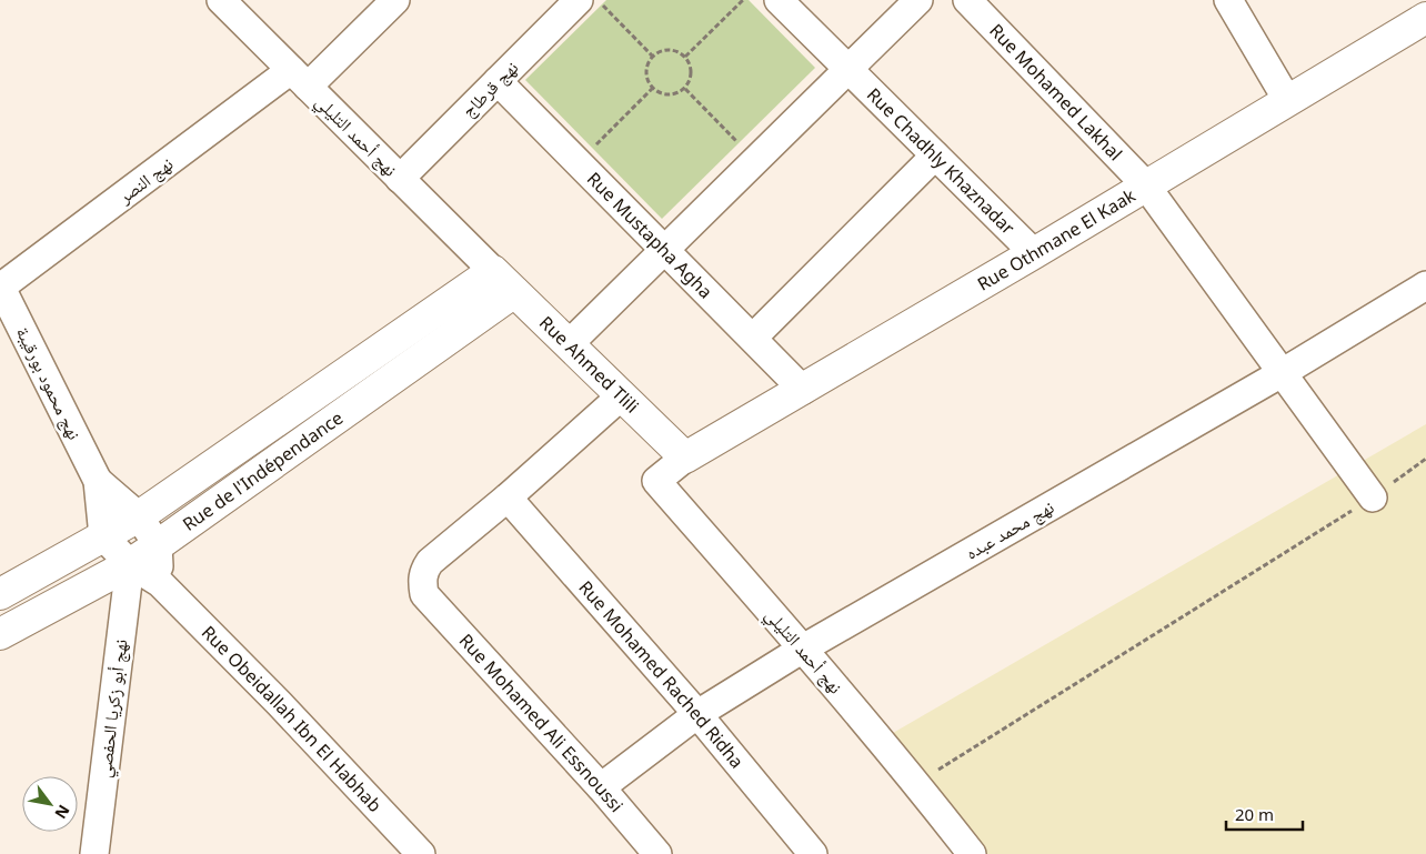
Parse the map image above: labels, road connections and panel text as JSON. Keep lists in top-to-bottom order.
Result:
{
  "streets": {
    "street": [
      "نهج قرطاج",
      "Rue Mohamed Lakhal",
      "نهج أحمد التليلي",
      "Rue Chadhly Khaznadar",
      "نهج النصر",
      "Rue Mustapha Agha",
      "Rue Othmane El Kaak",
      "Rue Ahmed Tlili",
      "نهج محمود بورقيبة",
      "Rue de l'Indépendance",
      "نهج محمد عبده",
      "Rue Mohamed Rached Ridha",
      "نهج أبو زكريا الحفصي",
      "Rue Obeidallah Ibn El Habhab",
      "Rue Mohamed Ali Essnoussi"
    ]
  },
  "crossings": [
    ["نهج قرطاج", "نهج أحمد التليلي"],
    ["نهج قرطاج", "Rue Mustapha Agha"],
    ["Rue Mohamed Lakhal", "Rue Othmane El Kaak"],
    ["Rue Mohamed Lakhal", "نهج محمد عبده"],
    ["نهج أحمد التليلي", "نهج النصر"],
    ["نهج أحمد التليلي", "Rue Othmane El Kaak"],
    ["نهج أحمد التليلي", "Rue Ahmed Tlili"],
    ["نهج أحمد التليلي", "Rue de l'Indépendance"],
    ["نهج أحمد التليلي", "نهج محمد عبده"],
    ["Rue Chadhly Khaznadar", "Rue Othmane El Kaak"],
    ["نهج النصر", "نهج محمود بورقيبة"],
    ["Rue Mustapha Agha", "Rue Othmane El Kaak"],
    ["Rue Othmane El Kaak", "Rue Ahmed Tlili"],
    ["Rue Ahmed Tlili", "Rue de l'Indépendance"],
    ["Rue de l'Indépendance", "نهج أبو زكريا الحفصي"],
    ["Rue de l'Indépendance", "Rue Obeidallah Ibn El Habhab"],
    ["نهج محمد عبده", "Rue Mohamed Rached Ridha"],
    ["نهج محمد عبده", "Rue Mohamed Ali Essnoussi"],
    ["Rue Mohamed Rached Ridha", "Rue Mohamed Ali Essnoussi"],
    ["نهج أبو زكريا الحفصي", "Rue Obeidallah Ibn El Habhab"]
  ],
  "scale_bar": "20 m",
  "north": "bottom right"
}
